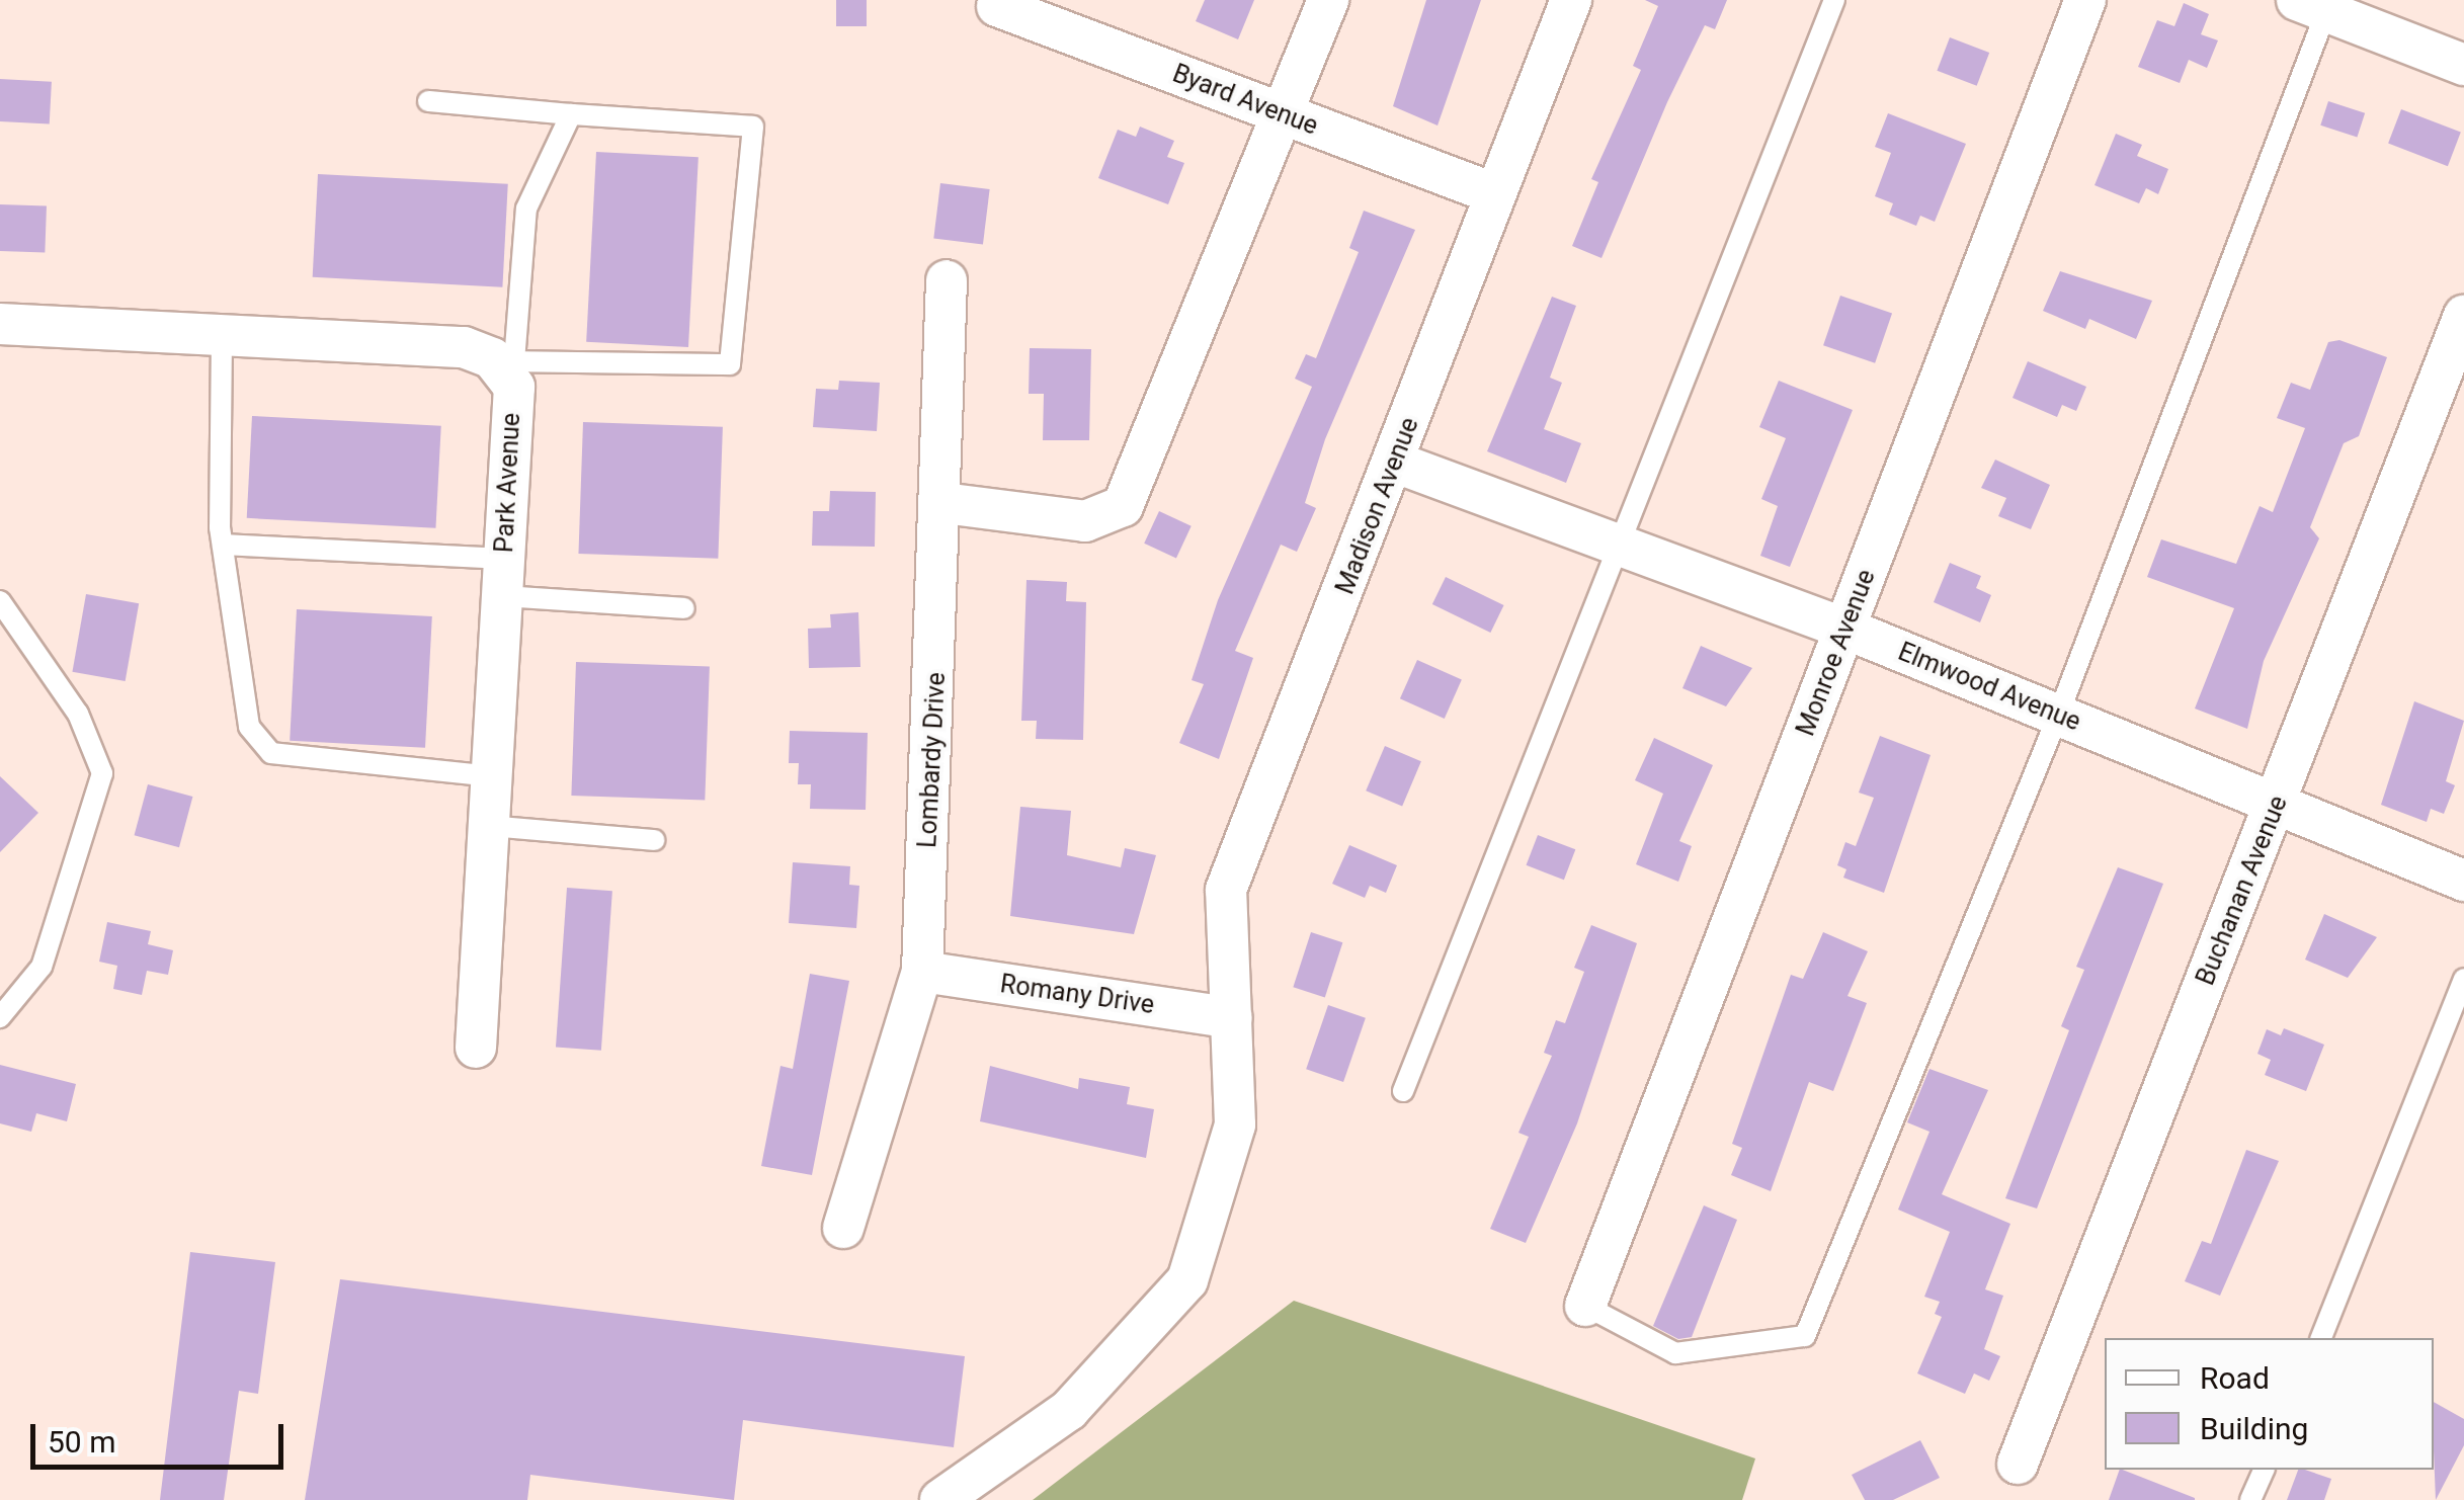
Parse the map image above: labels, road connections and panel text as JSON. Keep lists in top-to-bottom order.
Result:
{
  "streets": {
    "street": [
      "Byard Avenue",
      "Park Avenue",
      "Madison Avenue",
      "Monroe Avenue",
      "Elmwood Avenue",
      "Lombardy Drive",
      "Buchanan Avenue",
      "Romany Drive"
    ]
  },
  "crossings": [
    ["Byard Avenue", "Madison Avenue"],
    ["Madison Avenue", "Elmwood Avenue"],
    ["Madison Avenue", "Romany Drive"],
    ["Monroe Avenue", "Elmwood Avenue"],
    ["Elmwood Avenue", "Buchanan Avenue"],
    ["Lombardy Drive", "Romany Drive"]
  ],
  "legend": ["Road", "Building"],
  "scale_bar": "50 m"
}
